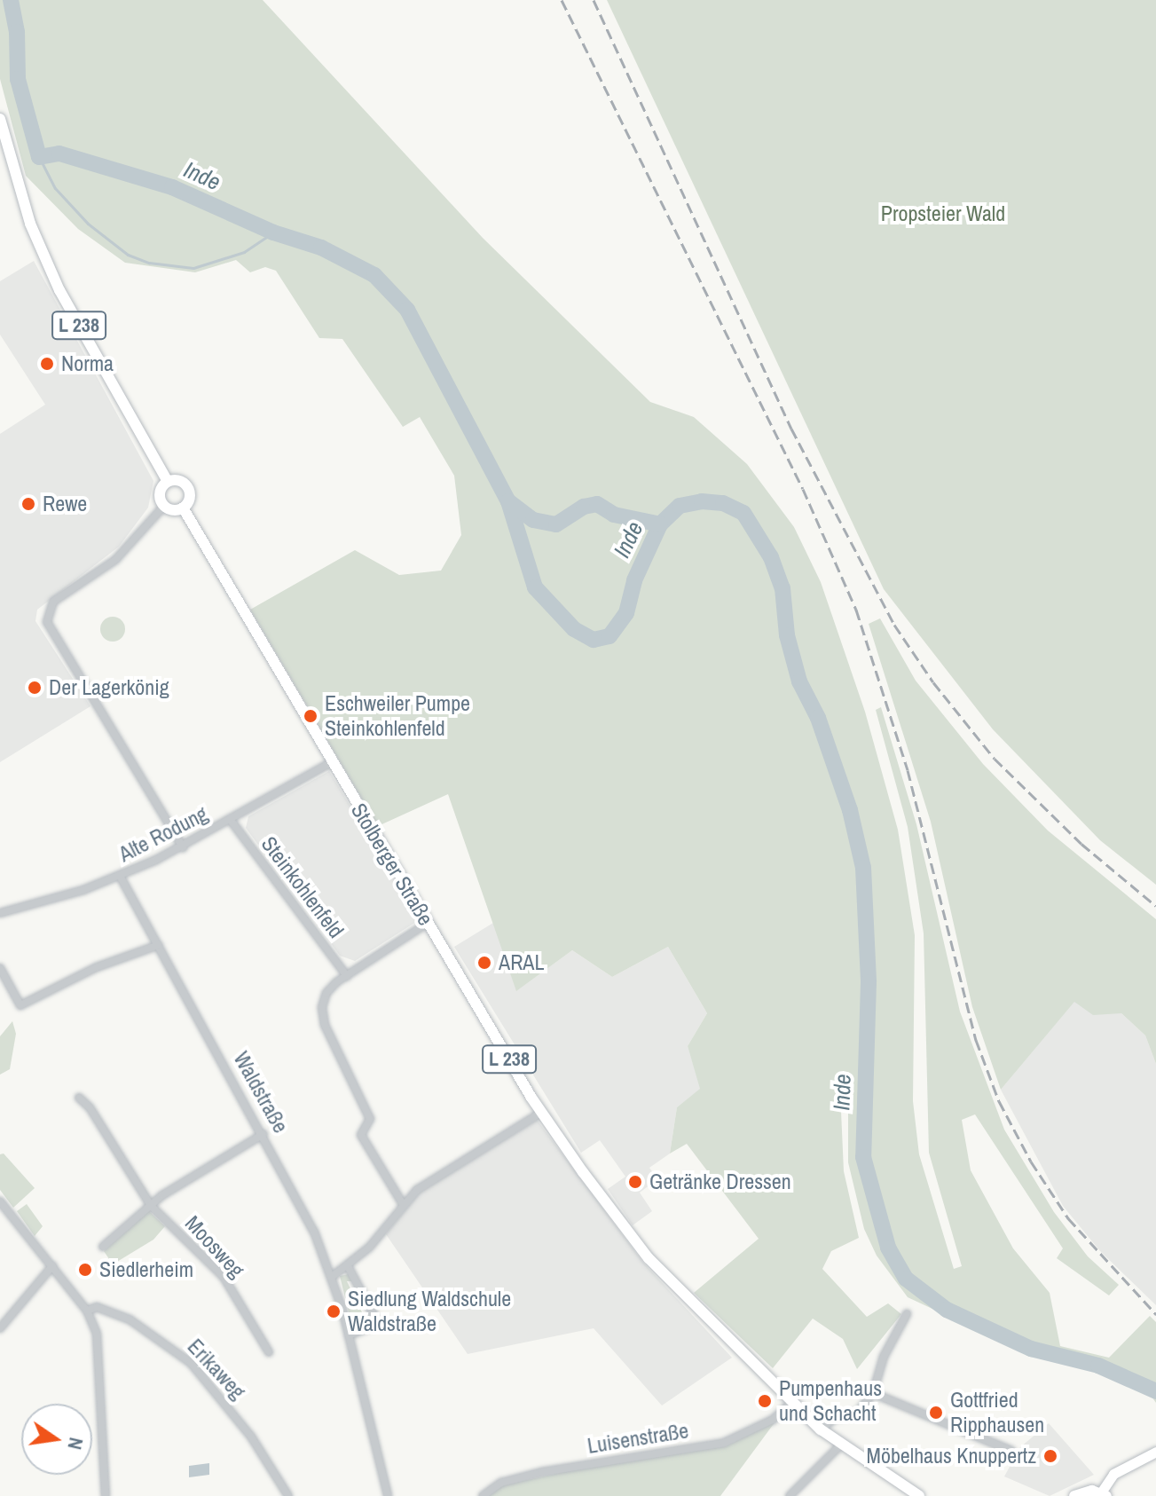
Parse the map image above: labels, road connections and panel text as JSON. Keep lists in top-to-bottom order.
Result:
{
  "streets": {
    "main road": ["L 238", "Stolberger Straße"],
    "street": [
      "Alte Rodung",
      "Steinkohlenfeld",
      "Waldstraße",
      "Moosweg",
      "Erikaweg",
      "Luisenstraße"
    ]
  },
  "crossings": [
    ["L 238", "Stolberger Straße"],
    ["L 238", "Luisenstraße"],
    ["Alte Rodung", "Stolberger Straße"],
    ["Alte Rodung", "Steinkohlenfeld"],
    ["Alte Rodung", "Waldstraße"],
    ["Stolberger Straße", "Luisenstraße"]
  ],
  "water": ["Inde"],
  "parks": ["Propsteier Wald"],
  "places": [
    "Norma",
    "Rewe",
    "Der Lagerkönig",
    "Eschweiler Pumpe Steinkohlenfeld",
    "ARAL",
    "Getränke Dressen",
    "Siedlerheim",
    "Siedlung Waldschule Waldstraße",
    "Pumpenhaus und Schacht",
    "Gottfried Ripphausen",
    "Möbelhaus Knuppertz"
  ],
  "north": "right"
}
